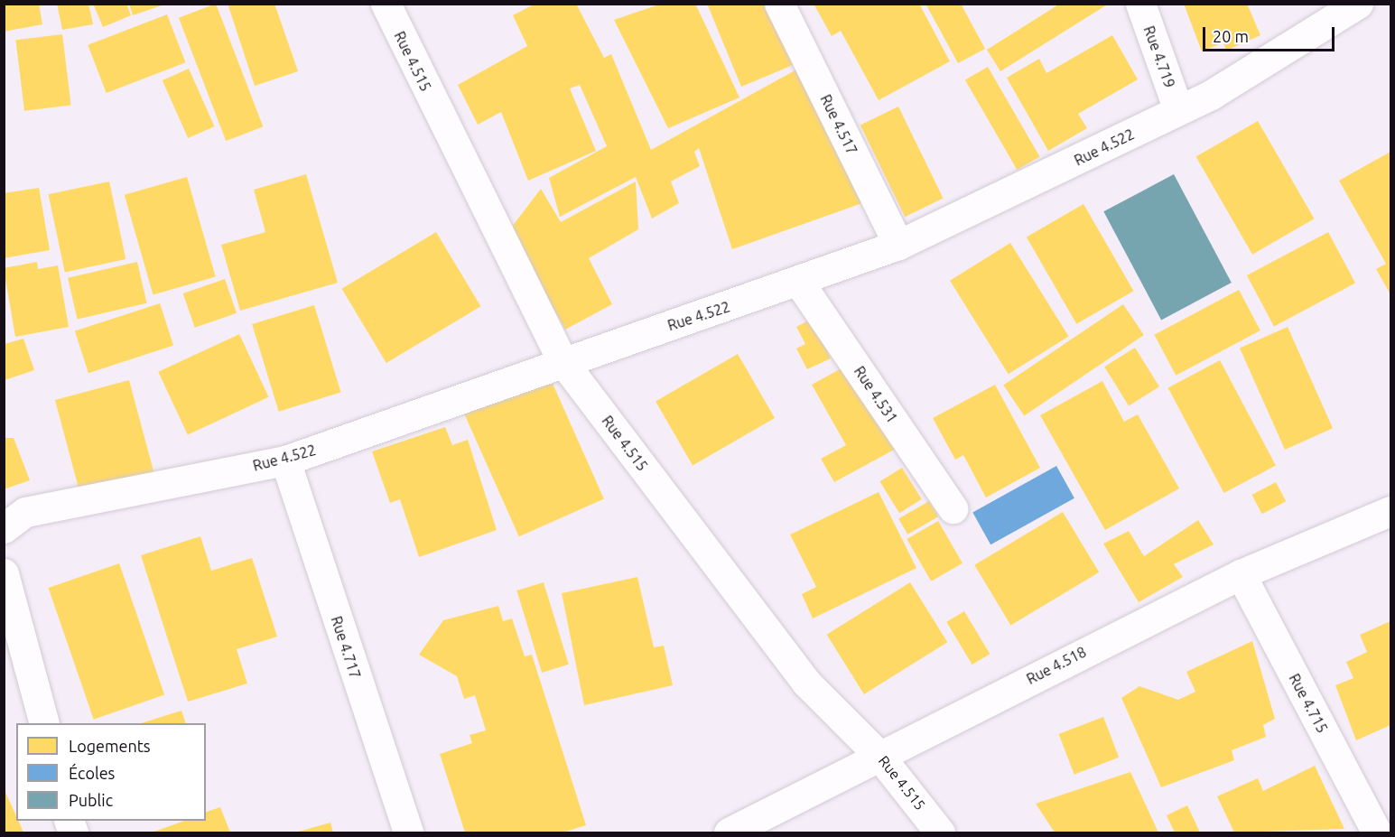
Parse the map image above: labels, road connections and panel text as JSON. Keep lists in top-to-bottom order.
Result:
{
  "streets": {
    "street": [
      "Rue 4.719",
      "Rue 4.515",
      "Rue 4.517",
      "Rue 4.522",
      "Rue 4.531",
      "Rue 4.717",
      "Rue 4.518",
      "Rue 4.715"
    ]
  },
  "crossings": [
    ["Rue 4.719", "Rue 4.522"],
    ["Rue 4.515", "Rue 4.522"],
    ["Rue 4.515", "Rue 4.518"],
    ["Rue 4.517", "Rue 4.522"],
    ["Rue 4.522", "Rue 4.531"],
    ["Rue 4.522", "Rue 4.717"],
    ["Rue 4.518", "Rue 4.715"]
  ],
  "legend": ["Logements", "Écoles", "Public"],
  "scale_bar": "20 m"
}
